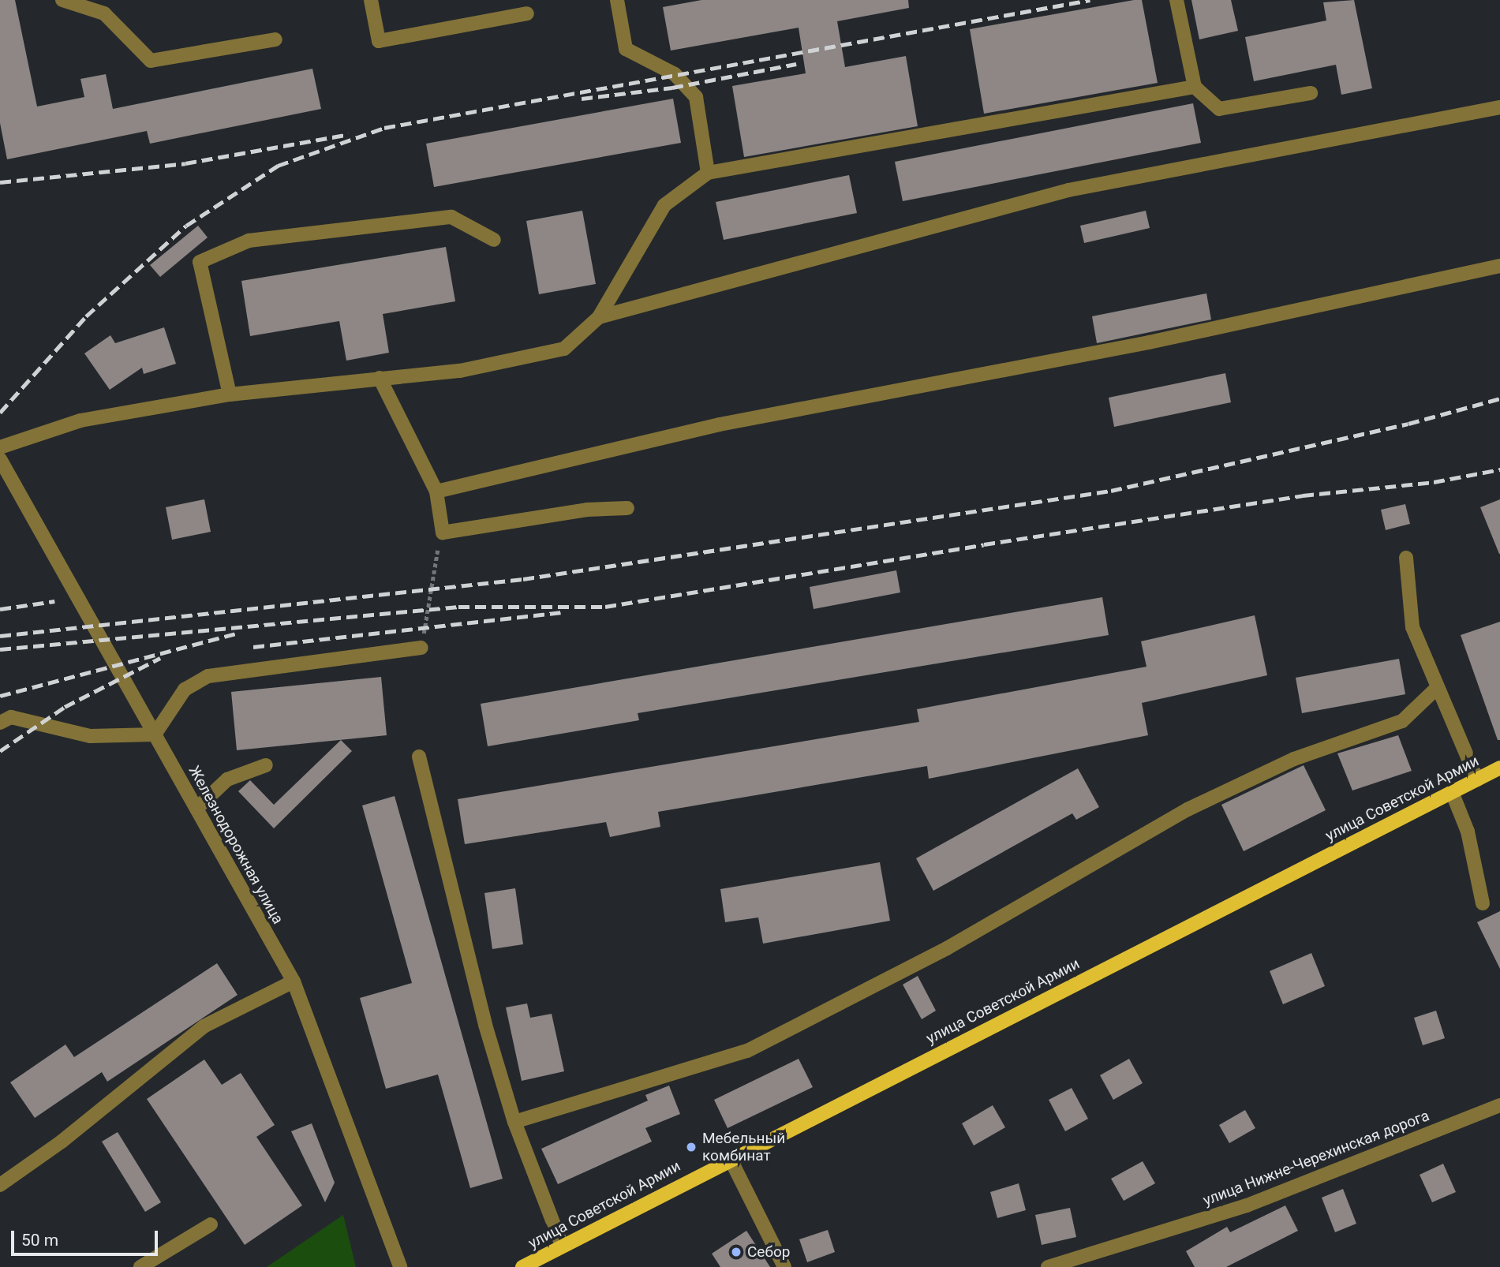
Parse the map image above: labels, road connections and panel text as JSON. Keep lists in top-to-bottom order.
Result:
{
  "streets": {
    "main road": ["улица Советской Армии"],
    "street": ["Железнодорожная улица", "улица Нижне-Черехинская дорога"]
  },
  "places": ["Мебельный комбинат", "Себор"],
  "scale_bar": "50 m"
}
